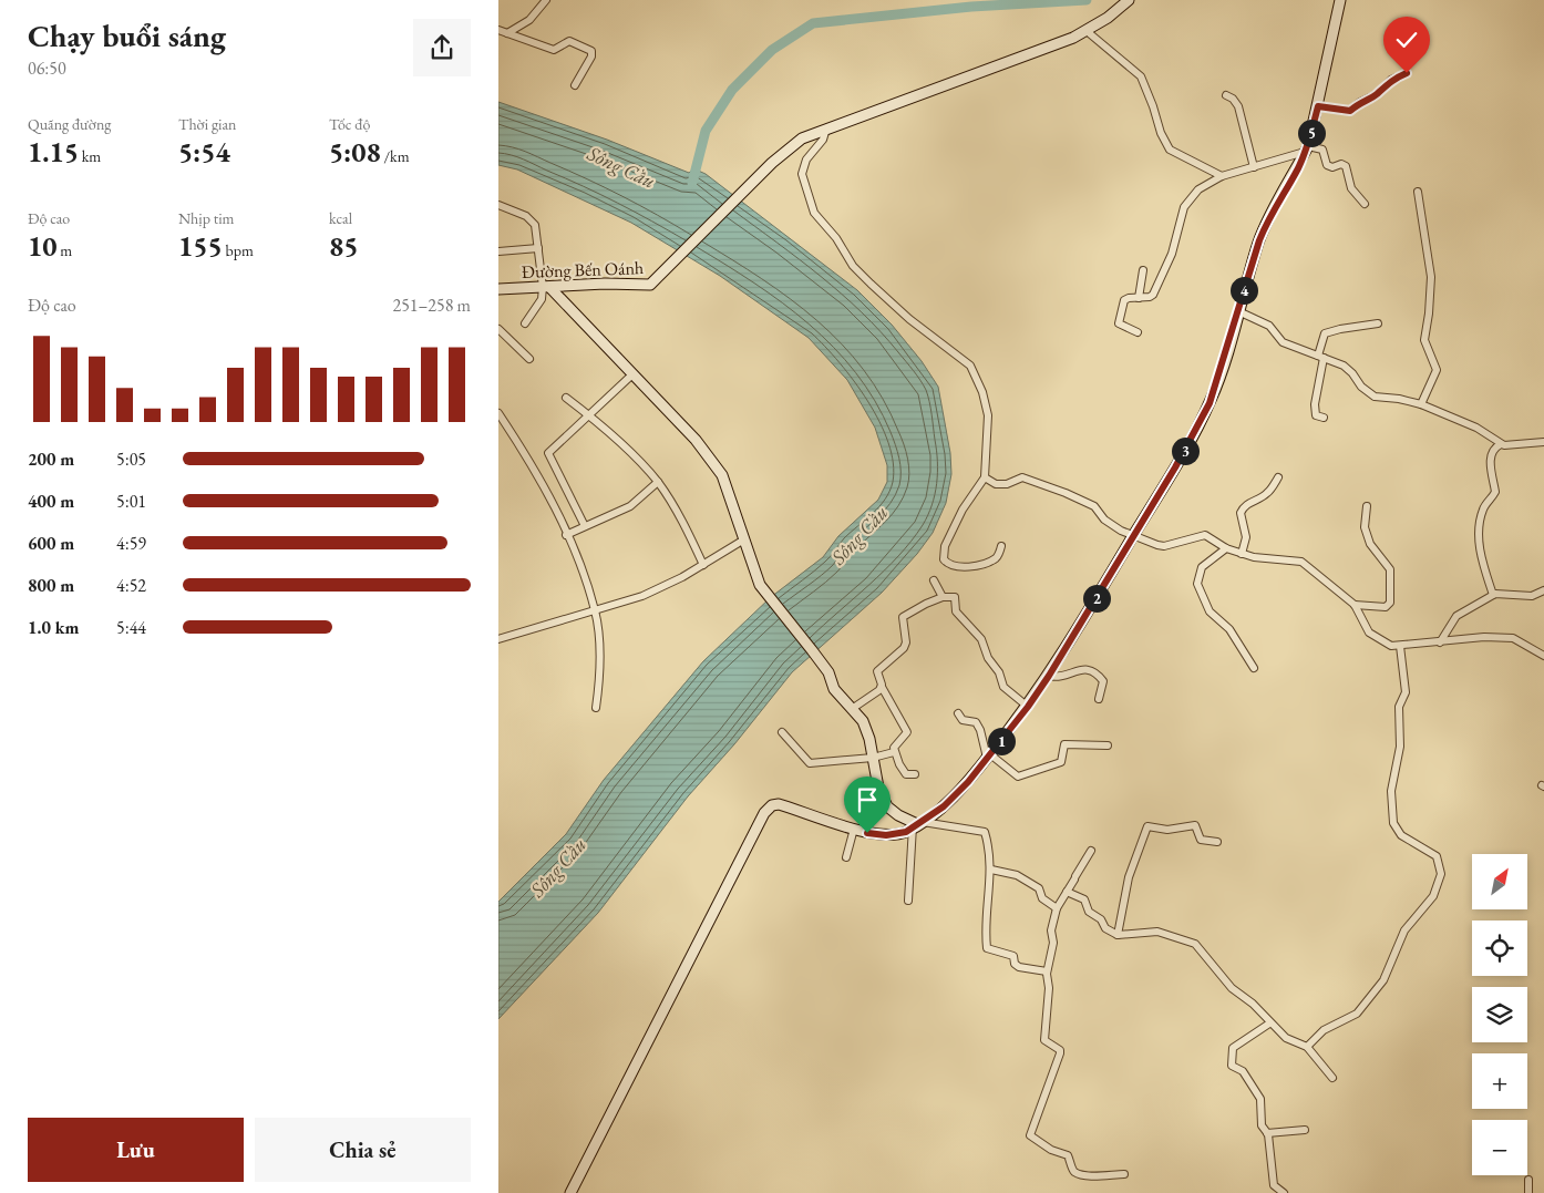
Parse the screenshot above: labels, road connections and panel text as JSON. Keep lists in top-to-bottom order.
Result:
{
  "streets": {
    "street": ["Đường Bến Oánh"]
  },
  "water": ["Sông Cầu"],
  "north": "top right",
  "page": {
    "heading": ["Chạy buổi sáng", "06:50"],
    "stats": [
      ["Quãng đường", "1.15 km"],
      ["Thời gian", "5:54"],
      ["Tốc độ", "5:08 /km"],
      ["Độ cao", "10 m"],
      ["Nhịp tim", "155 bpm"],
      ["kcal", "85"]
    ],
    "pins": [
      "5",
      "4",
      "3",
      "2",
      "1"
    ],
    "chart": ["Độ cao", "251–258 m"],
    "list": [
      {
        "name": "200 m",
        "note": "5:05"
      },
      {
        "name": "400 m",
        "note": "5:01"
      },
      {
        "name": "600 m",
        "note": "4:59"
      },
      {
        "name": "800 m",
        "note": "4:52"
      },
      {
        "name": "1.0 km",
        "note": "5:44"
      }
    ],
    "map_buttons": ["+", "−"],
    "buttons": ["Lưu", "Chia sẻ"]
  }
}
